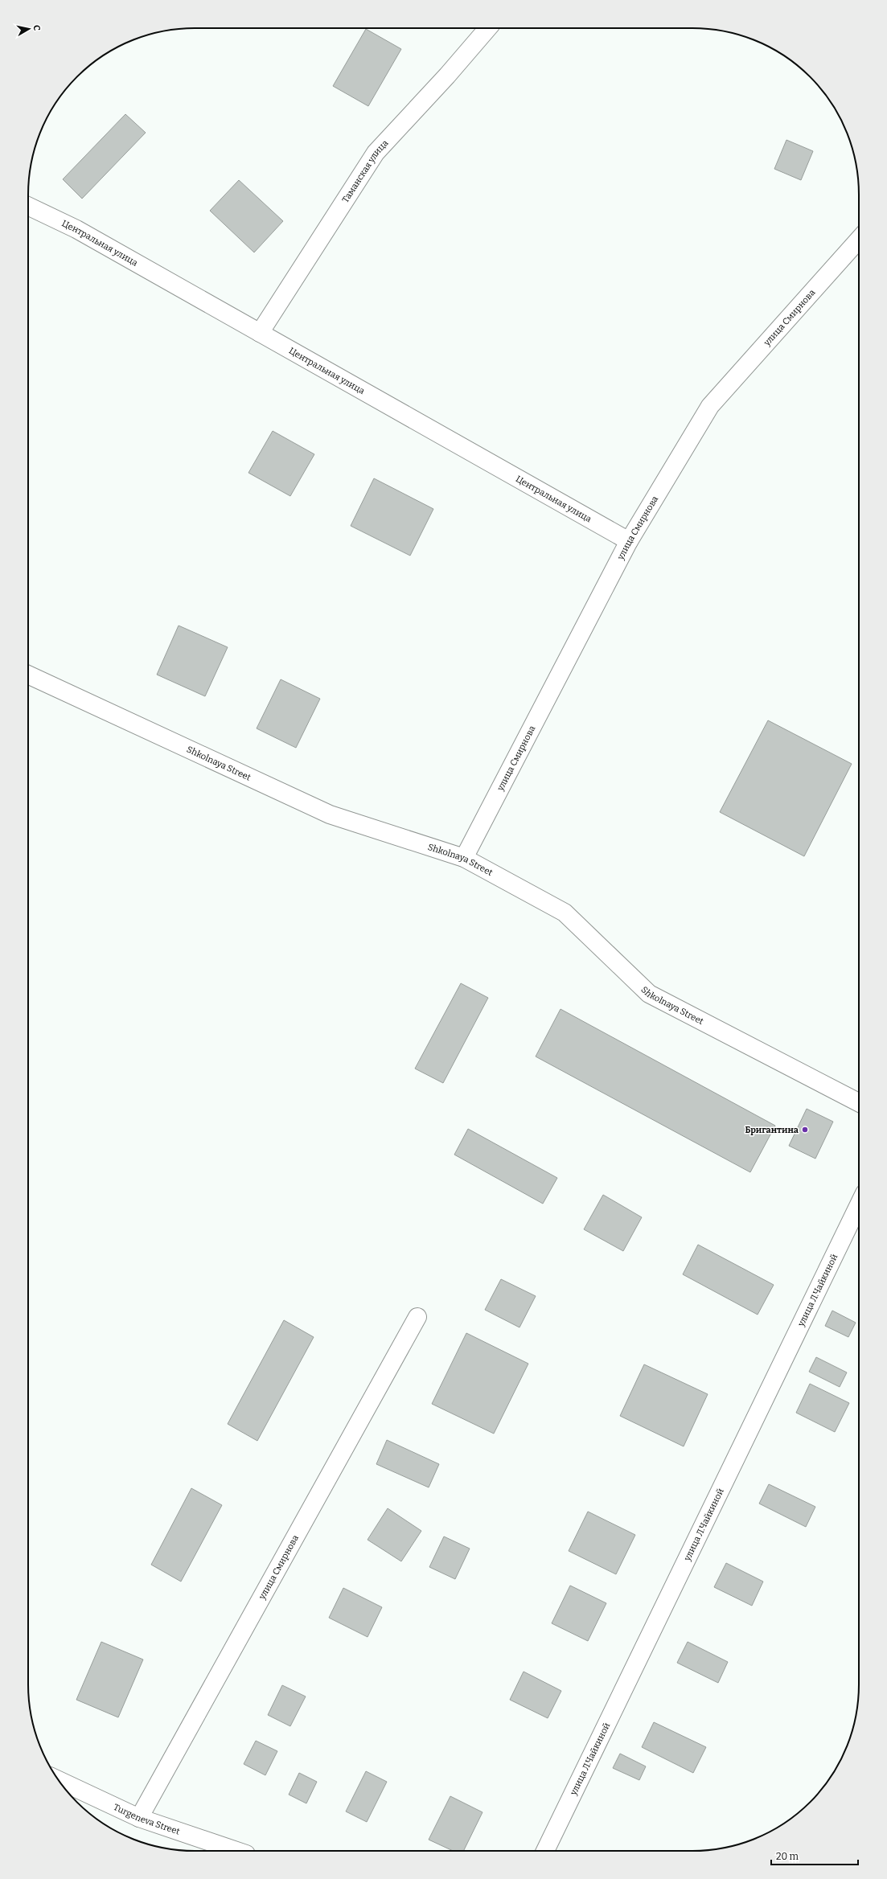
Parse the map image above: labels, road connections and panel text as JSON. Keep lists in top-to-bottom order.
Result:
{
  "streets": {
    "street": [
      "Таманская улица",
      "Центральная улица",
      "улица Смирнова",
      "Shkolnaya Street",
      "улица Л.Чайкиной",
      "Turgeneva Street"
    ]
  },
  "crossings": [
    ["Таманская улица", "Центральная улица"],
    ["Центральная улица", "улица Смирнова"],
    ["улица Смирнова", "Shkolnaya Street"],
    ["улица Смирнова", "Turgeneva Street"]
  ],
  "places": ["Бригантина"],
  "scale_bar": "20 m",
  "north": "right"
}
